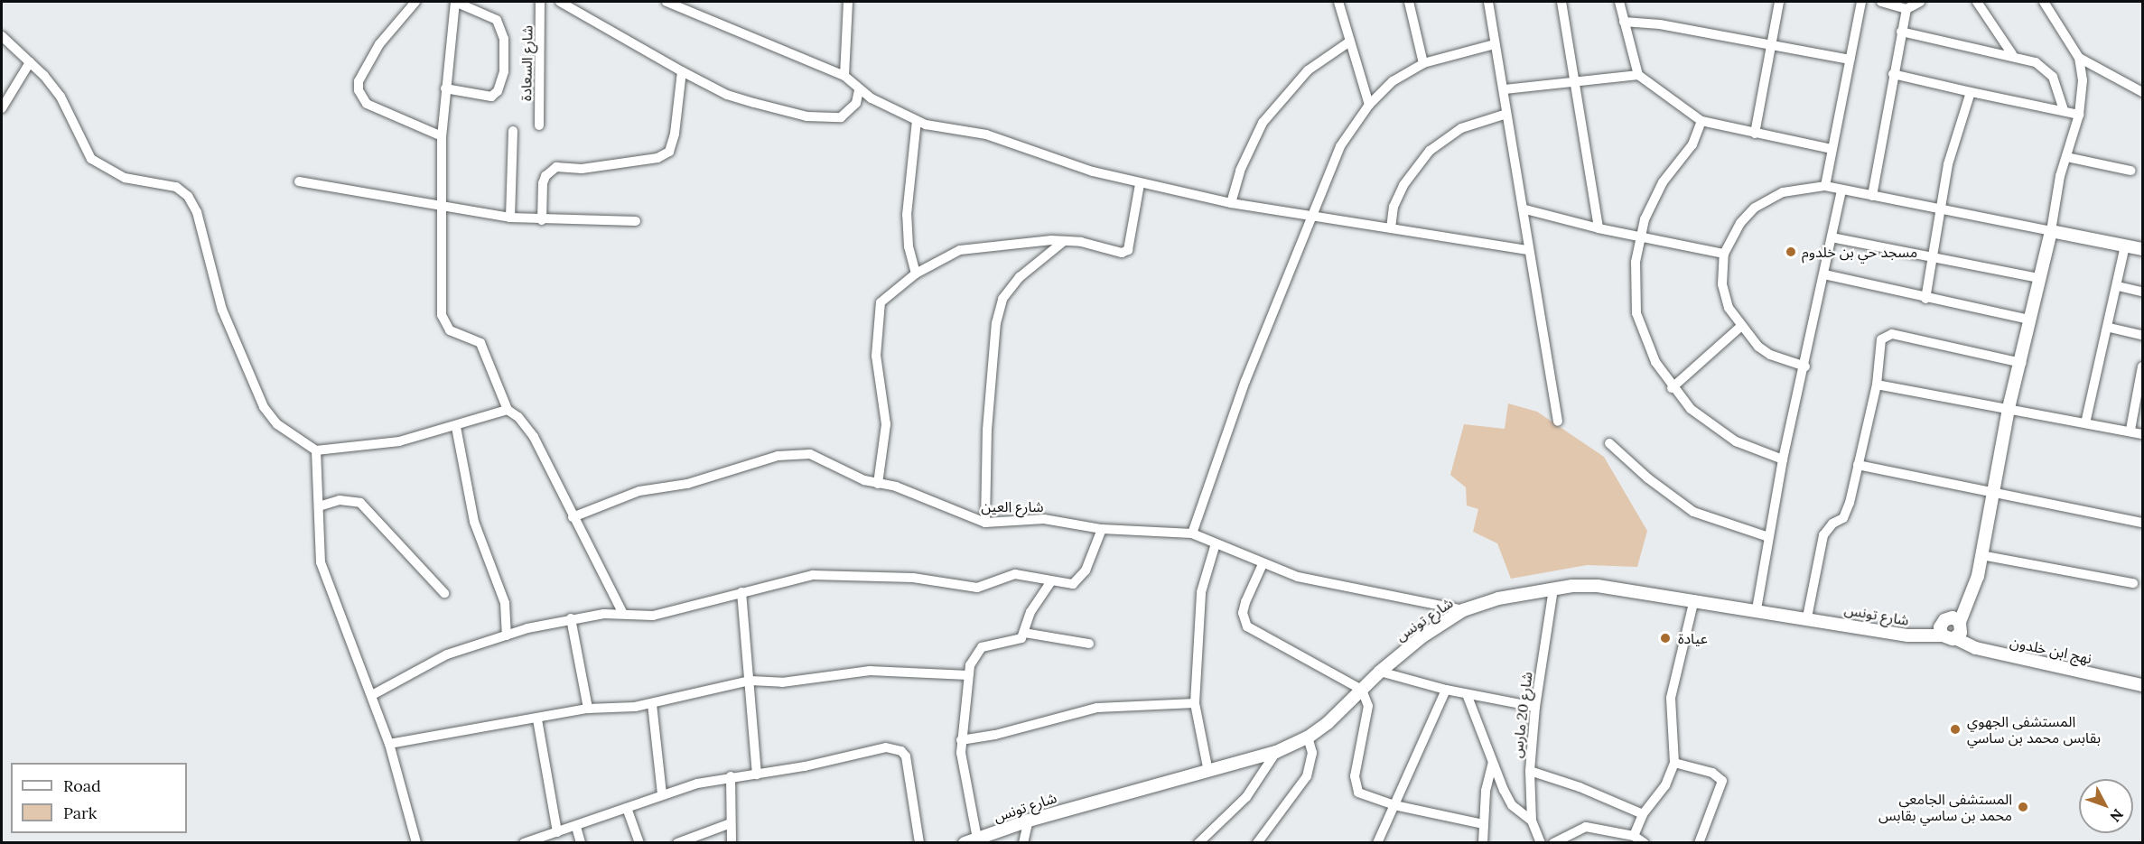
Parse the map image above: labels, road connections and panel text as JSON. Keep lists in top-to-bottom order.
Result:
{
  "streets": {
    "street": [
      "شارع السعادة",
      "شارع العين",
      "شارع تونس",
      "نهج ابن خلدون",
      "شارع 20 مارس"
    ]
  },
  "crossings": [
    ["شارع العين", "شارع تونس"],
    ["شارع تونس", "نهج ابن خلدون"],
    ["شارع تونس", "شارع 20 مارس"]
  ],
  "places": [
    "مسجد حي بن خلدوم",
    "عيادة",
    "المستشفى الجهوي بقابس محمد بن ساسي",
    "المستشفى الجامعي محمد بن ساسي بقابس"
  ],
  "legend": ["Road", "Park"],
  "north": "bottom right"
}
